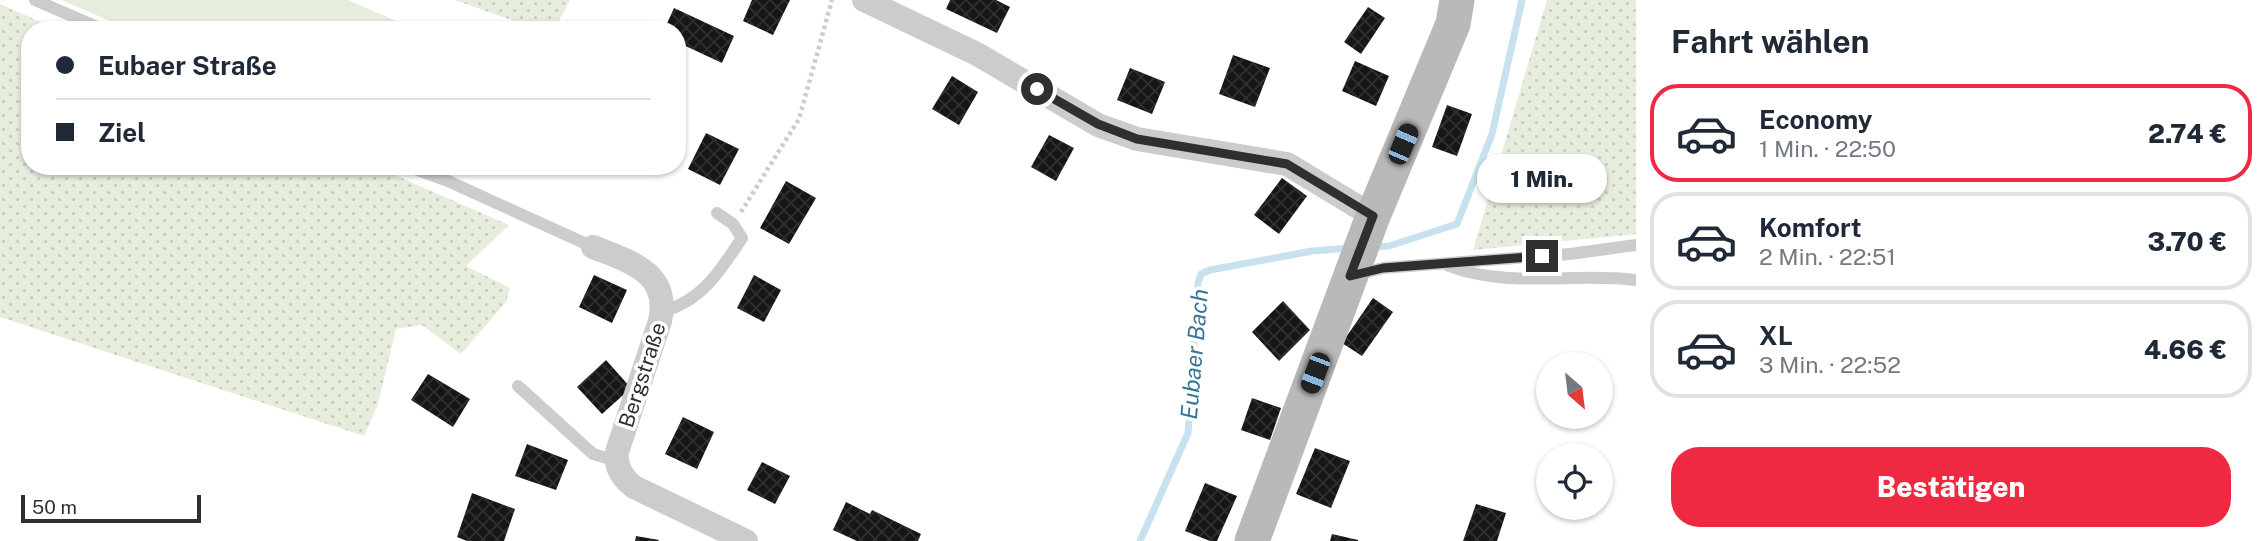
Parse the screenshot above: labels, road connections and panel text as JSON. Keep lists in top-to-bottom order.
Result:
{
  "streets": {
    "street": ["Bergstraße"]
  },
  "water": ["Eubaer Bach"],
  "scale_bar": "50 m",
  "north": "bottom right",
  "page": {
    "heading": "Fahrt wählen",
    "banner": ["Eubaer Straße", "Ziel"],
    "list": [
      {
        "name": "Economy",
        "note": "1 Min. · 22:50",
        "value": "2.74 €"
      },
      {
        "name": "Komfort",
        "note": "2 Min. · 22:51",
        "value": "3.70 €"
      },
      {
        "name": "XL",
        "note": "3 Min. · 22:52",
        "value": "4.66 €"
      }
    ],
    "bubble": "1 Min.",
    "buttons": "Bestätigen",
    "scale": "50 m"
  }
}
